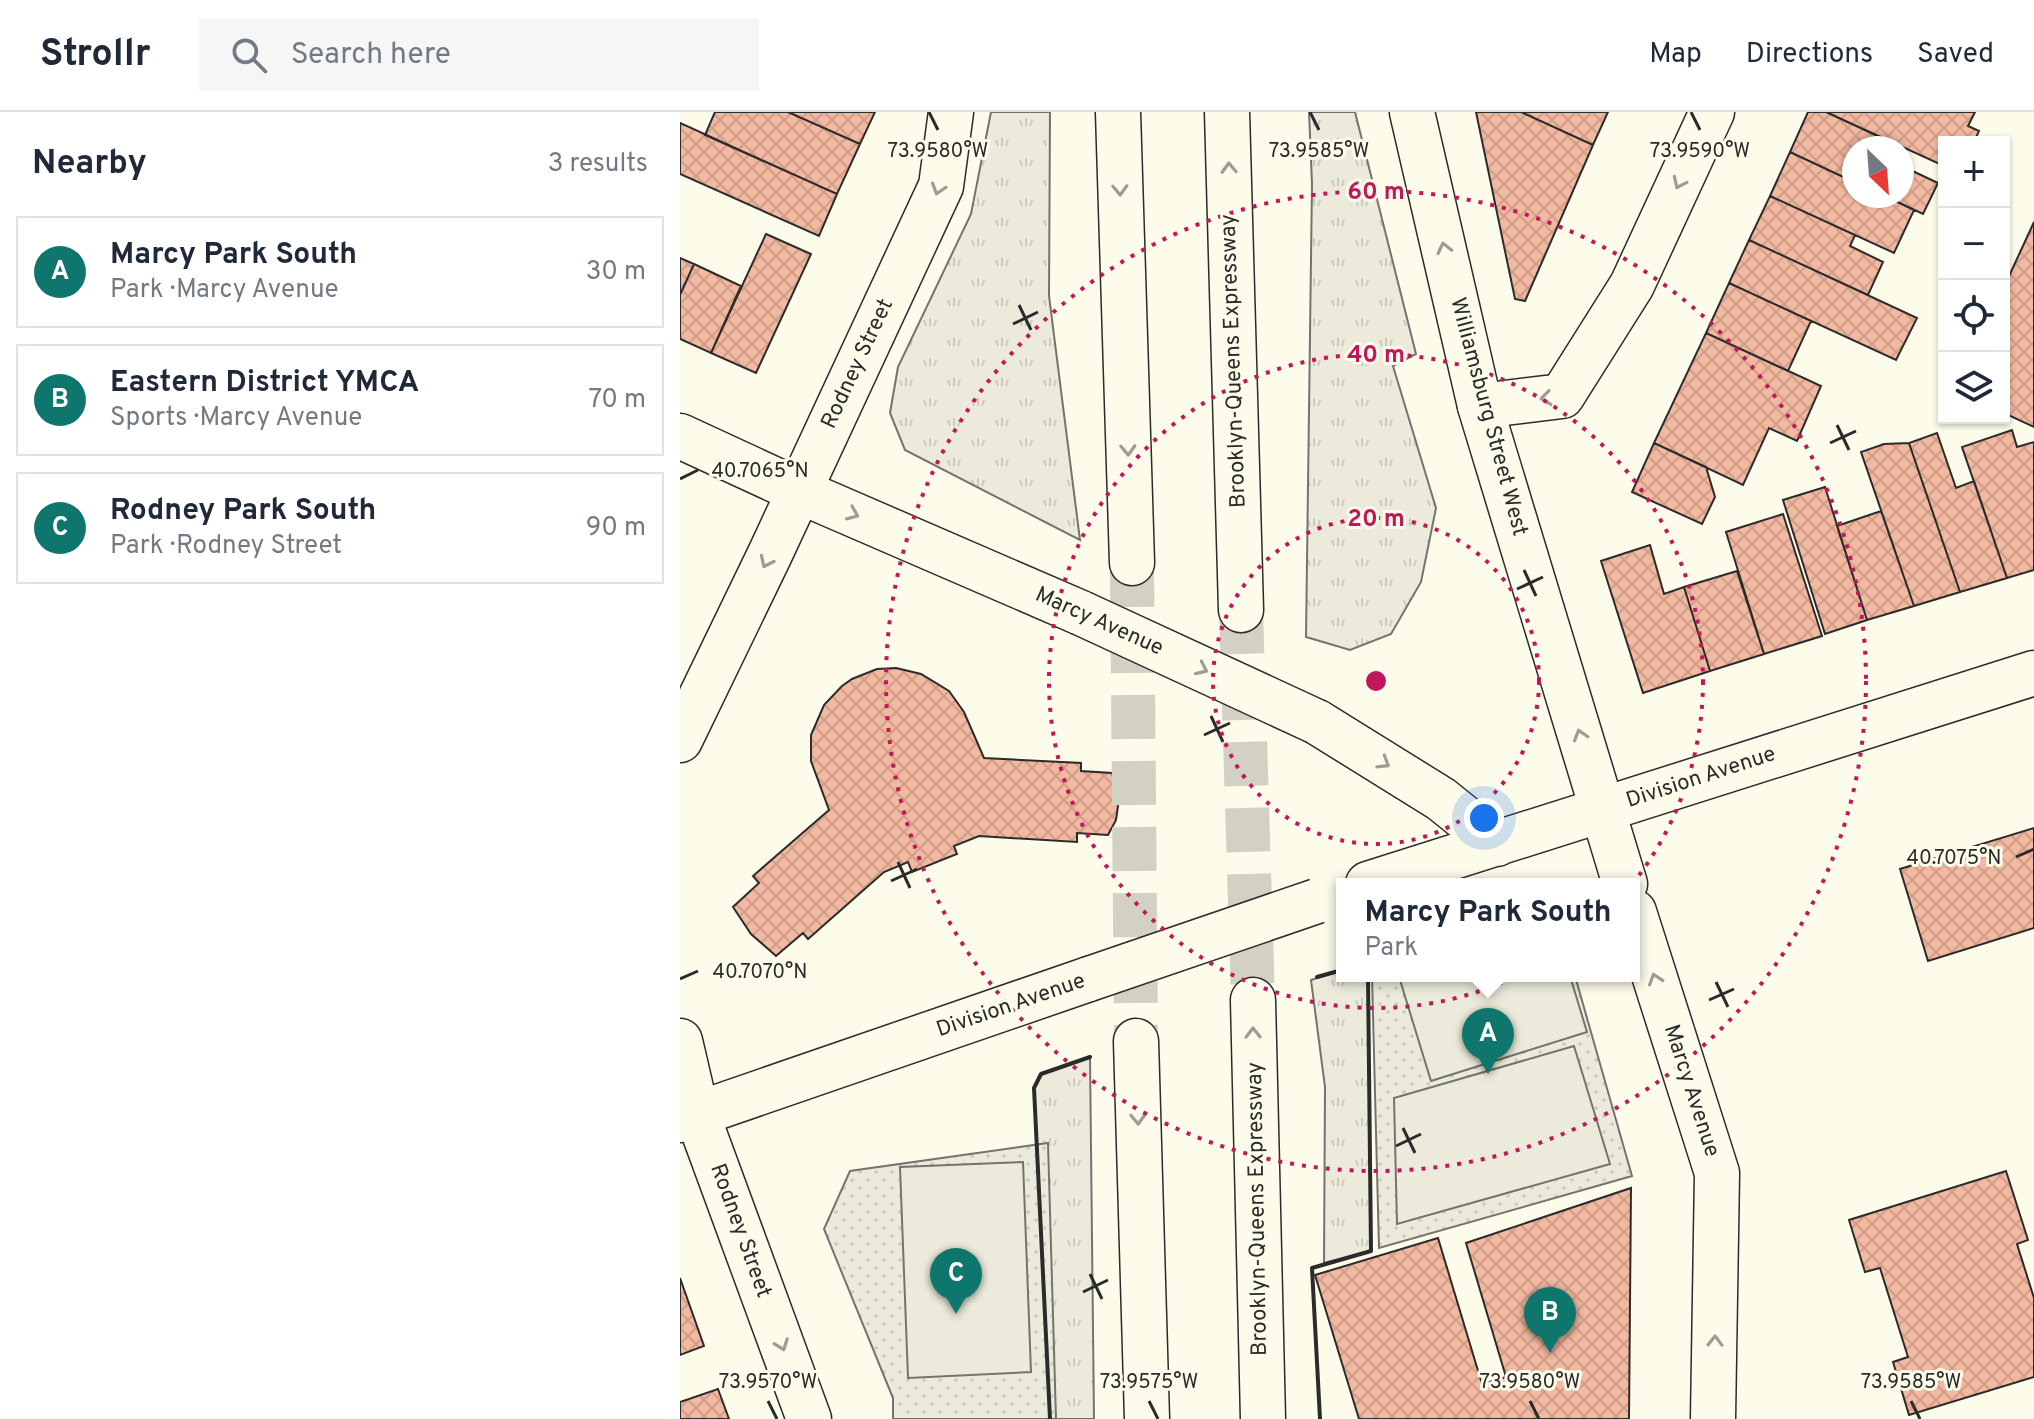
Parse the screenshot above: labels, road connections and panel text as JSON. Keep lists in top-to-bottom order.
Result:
{
  "streets": {
    "main road": [
      "Brooklyn-Queens Expressway",
      "Rodney Street",
      "Williamsburg Street West",
      "Marcy Avenue",
      "Division Avenue"
    ]
  },
  "crossings": [
    ["Rodney Street", "Marcy Avenue"],
    ["Rodney Street", "Division Avenue"],
    ["Williamsburg Street West", "Division Avenue"],
    ["Marcy Avenue", "Division Avenue"]
  ],
  "north": "bottom right",
  "page": {
    "header": "Strollr",
    "search": "Search here",
    "nav": ["Map", "Directions", "Saved"],
    "heading": ["Nearby", "3 results"],
    "map_buttons": ["+", "−"],
    "list": [
      {
        "mark": "A",
        "name": "Marcy Park South",
        "note": "Park · Marcy Avenue",
        "value": "30 m"
      },
      {
        "mark": "B",
        "name": "Eastern District YMCA",
        "note": "Sports · Marcy Avenue",
        "value": "70 m"
      },
      {
        "mark": "C",
        "name": "Rodney Park South",
        "note": "Park · Rodney Street",
        "value": "90 m"
      }
    ],
    "popup": ["Marcy Park South", "Park"],
    "pins": ["A", "C", "B"]
  },
  "coordinates": [
    "73.9580°W",
    "73.9585°W",
    "73.9590°W",
    "40.7065°N",
    "40.7075°N",
    "40.7070°N",
    "73.9570°W",
    "73.9575°W"
  ],
  "rings": ["60 m", "40 m", "20 m"]
}
